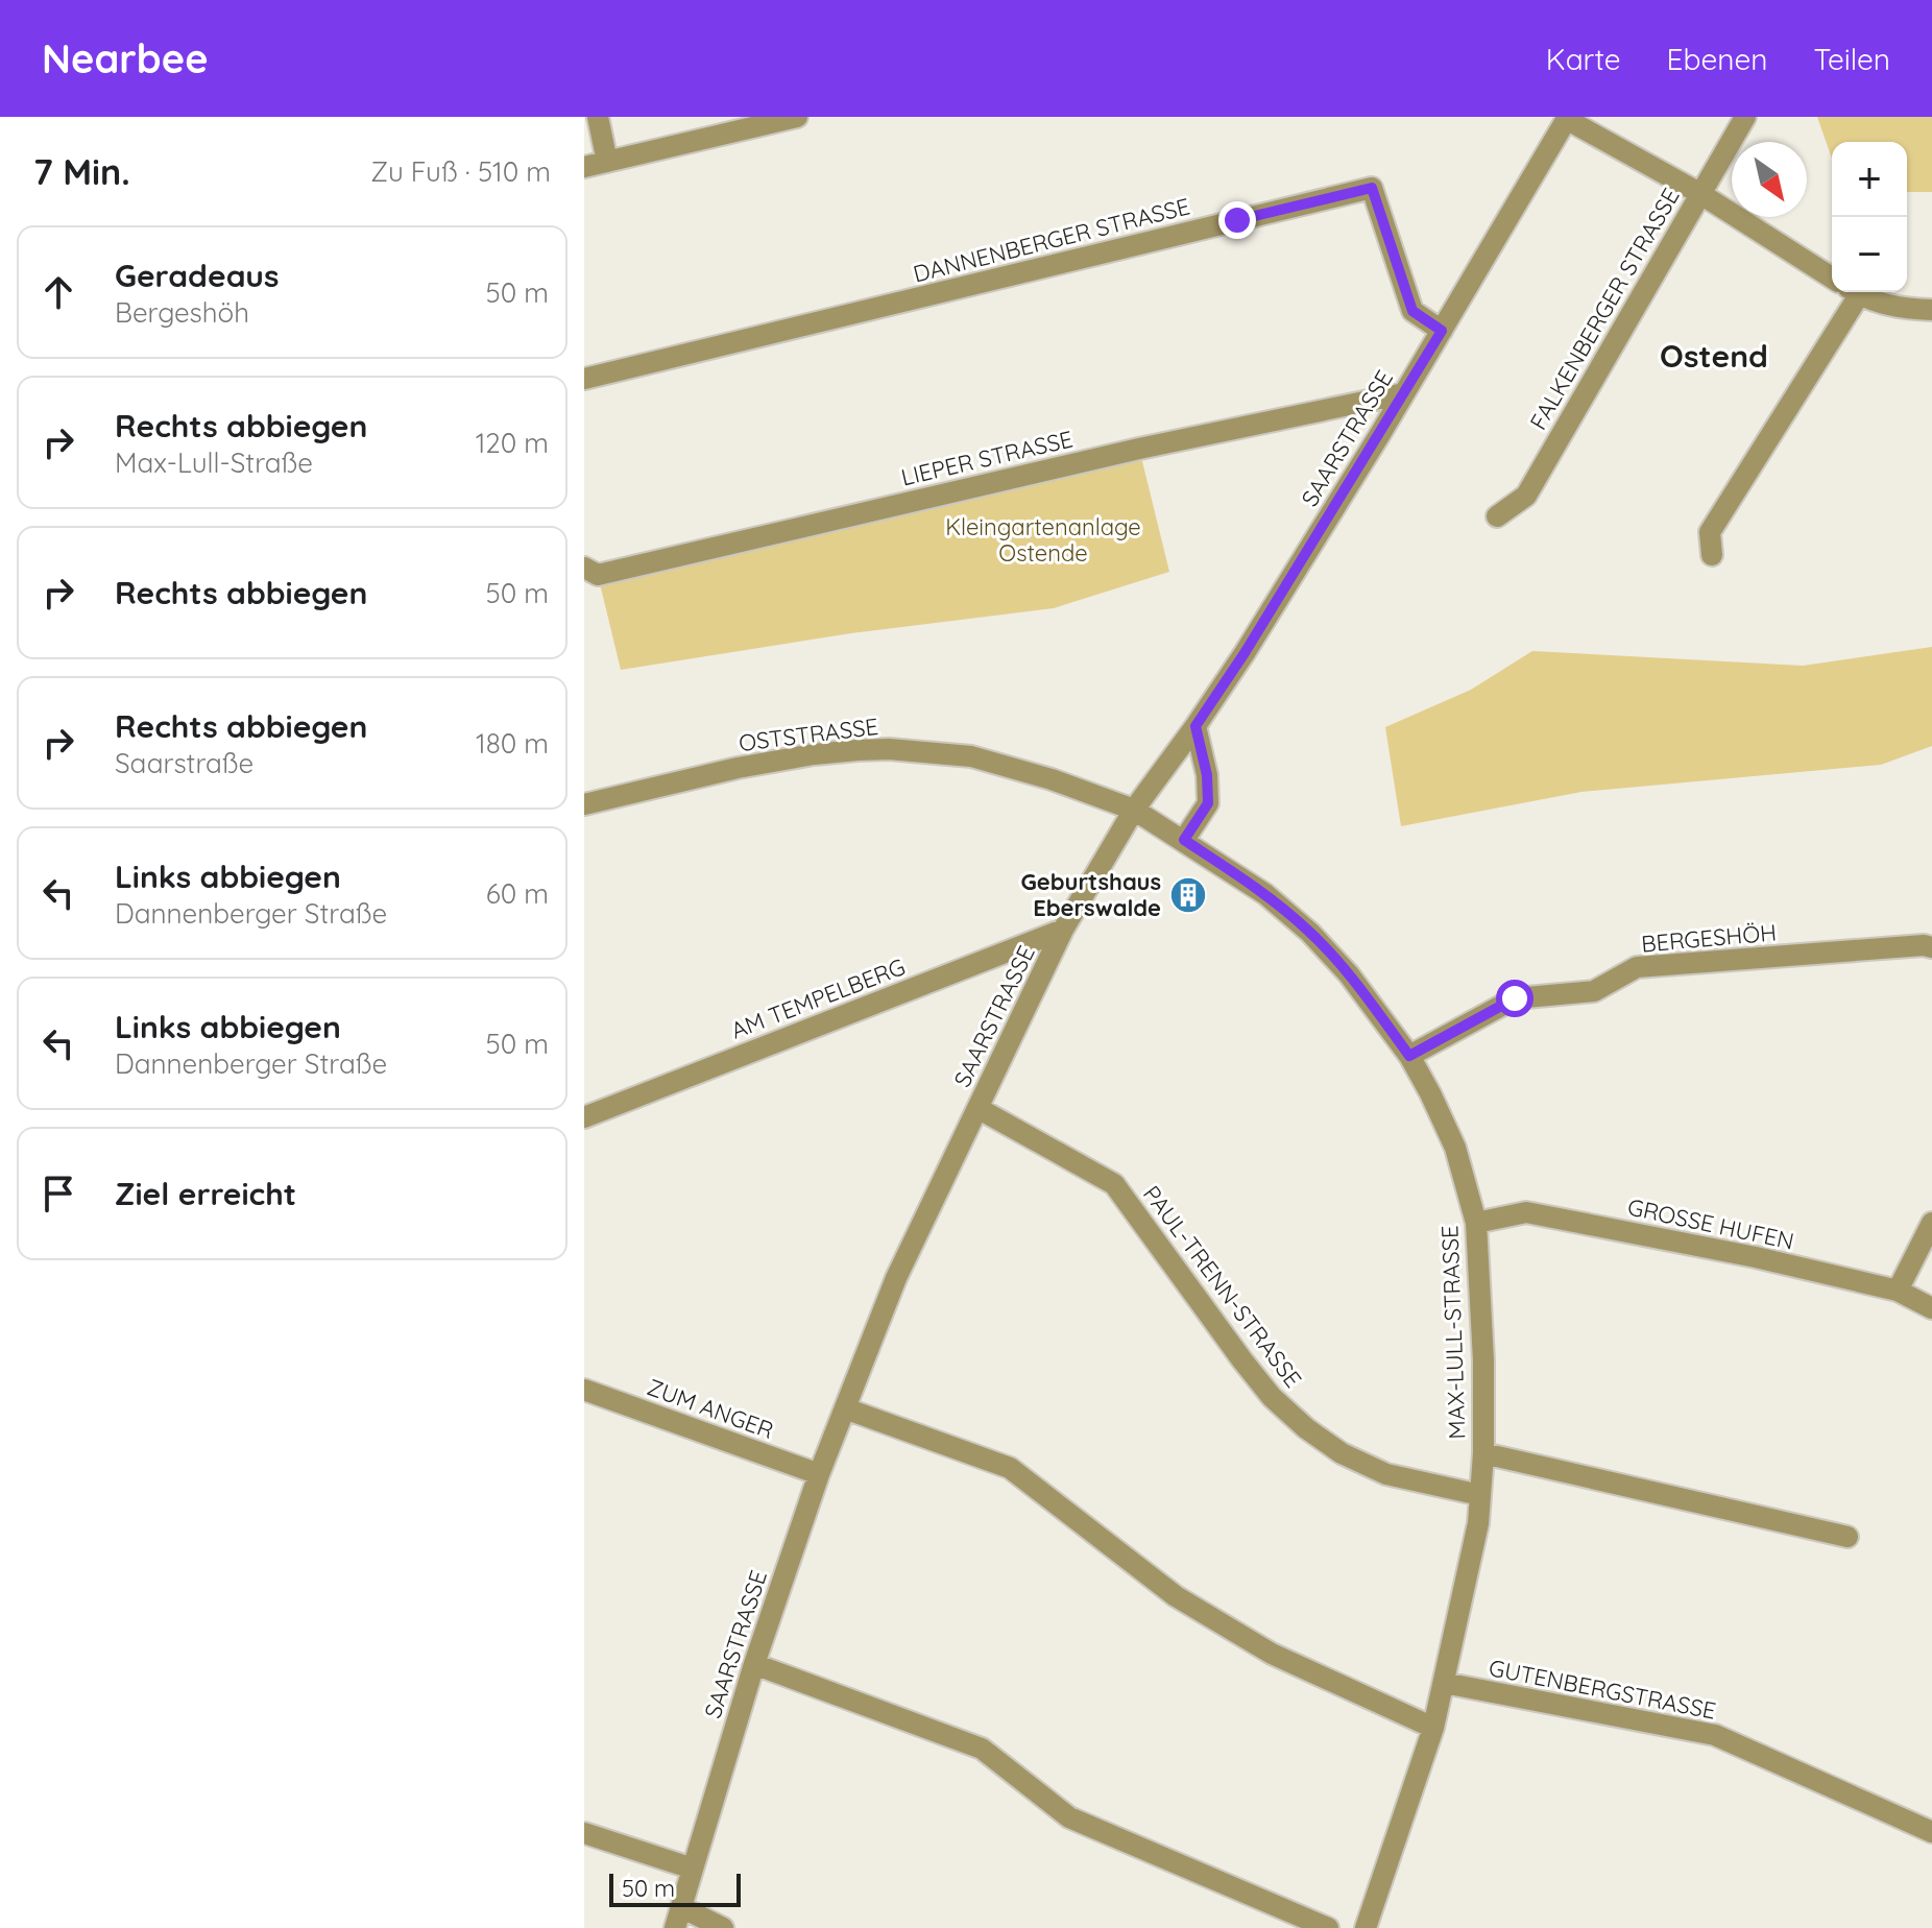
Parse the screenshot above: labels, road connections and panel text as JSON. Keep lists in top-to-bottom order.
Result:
{
  "streets": {
    "street": [
      "DANNENBERGER STRASSE",
      "FALKENBERGER STRASSE",
      "SAARSTRASSE",
      "LIEPER STRASSE",
      "OSTSTRASSE",
      "BERGESHÖH",
      "AM TEMPELBERG",
      "GROSSE HUFEN",
      "PAUL-TRENN-STRASSE",
      "MAX-LULL-STRASSE",
      "ZUM ANGER",
      "GUTENBERGSTRASSE"
    ]
  },
  "crossings": [
    ["DANNENBERGER STRASSE", "SAARSTRASSE"],
    ["SAARSTRASSE", "LIEPER STRASSE"],
    ["SAARSTRASSE", "OSTSTRASSE"],
    ["SAARSTRASSE", "AM TEMPELBERG"],
    ["SAARSTRASSE", "PAUL-TRENN-STRASSE"],
    ["SAARSTRASSE", "MAX-LULL-STRASSE"],
    ["SAARSTRASSE", "ZUM ANGER"],
    ["OSTSTRASSE", "MAX-LULL-STRASSE"],
    ["BERGESHÖH", "MAX-LULL-STRASSE"],
    ["GROSSE HUFEN", "MAX-LULL-STRASSE"],
    ["PAUL-TRENN-STRASSE", "MAX-LULL-STRASSE"],
    ["MAX-LULL-STRASSE", "GUTENBERGSTRASSE"]
  ],
  "districts": ["Ostend"],
  "parks": ["Kleingartenanlage Ostende"],
  "places": {
    "building": ["Geburtshaus Eberswalde"]
  },
  "scale_bar": "50 m",
  "north": "bottom right",
  "page": {
    "header": "Nearbee",
    "nav": ["Karte", "Ebenen", "Teilen"],
    "heading": ["7 Min.", "Zu Fuß · 510 m"],
    "map_buttons": ["+", "−"],
    "list": [
      ["Geradeaus", "Bergeshöh", "50 m"],
      ["Rechts abbiegen", "Max-Lull-Straße", "120 m"],
      ["Rechts abbiegen", "50 m"],
      ["Rechts abbiegen", "Saarstraße", "180 m"],
      ["Links abbiegen", "Dannenberger Straße", "60 m"],
      ["Links abbiegen", "Dannenberger Straße", "50 m"],
      "Ziel erreicht"
    ],
    "scale": "50 m"
  }
}
